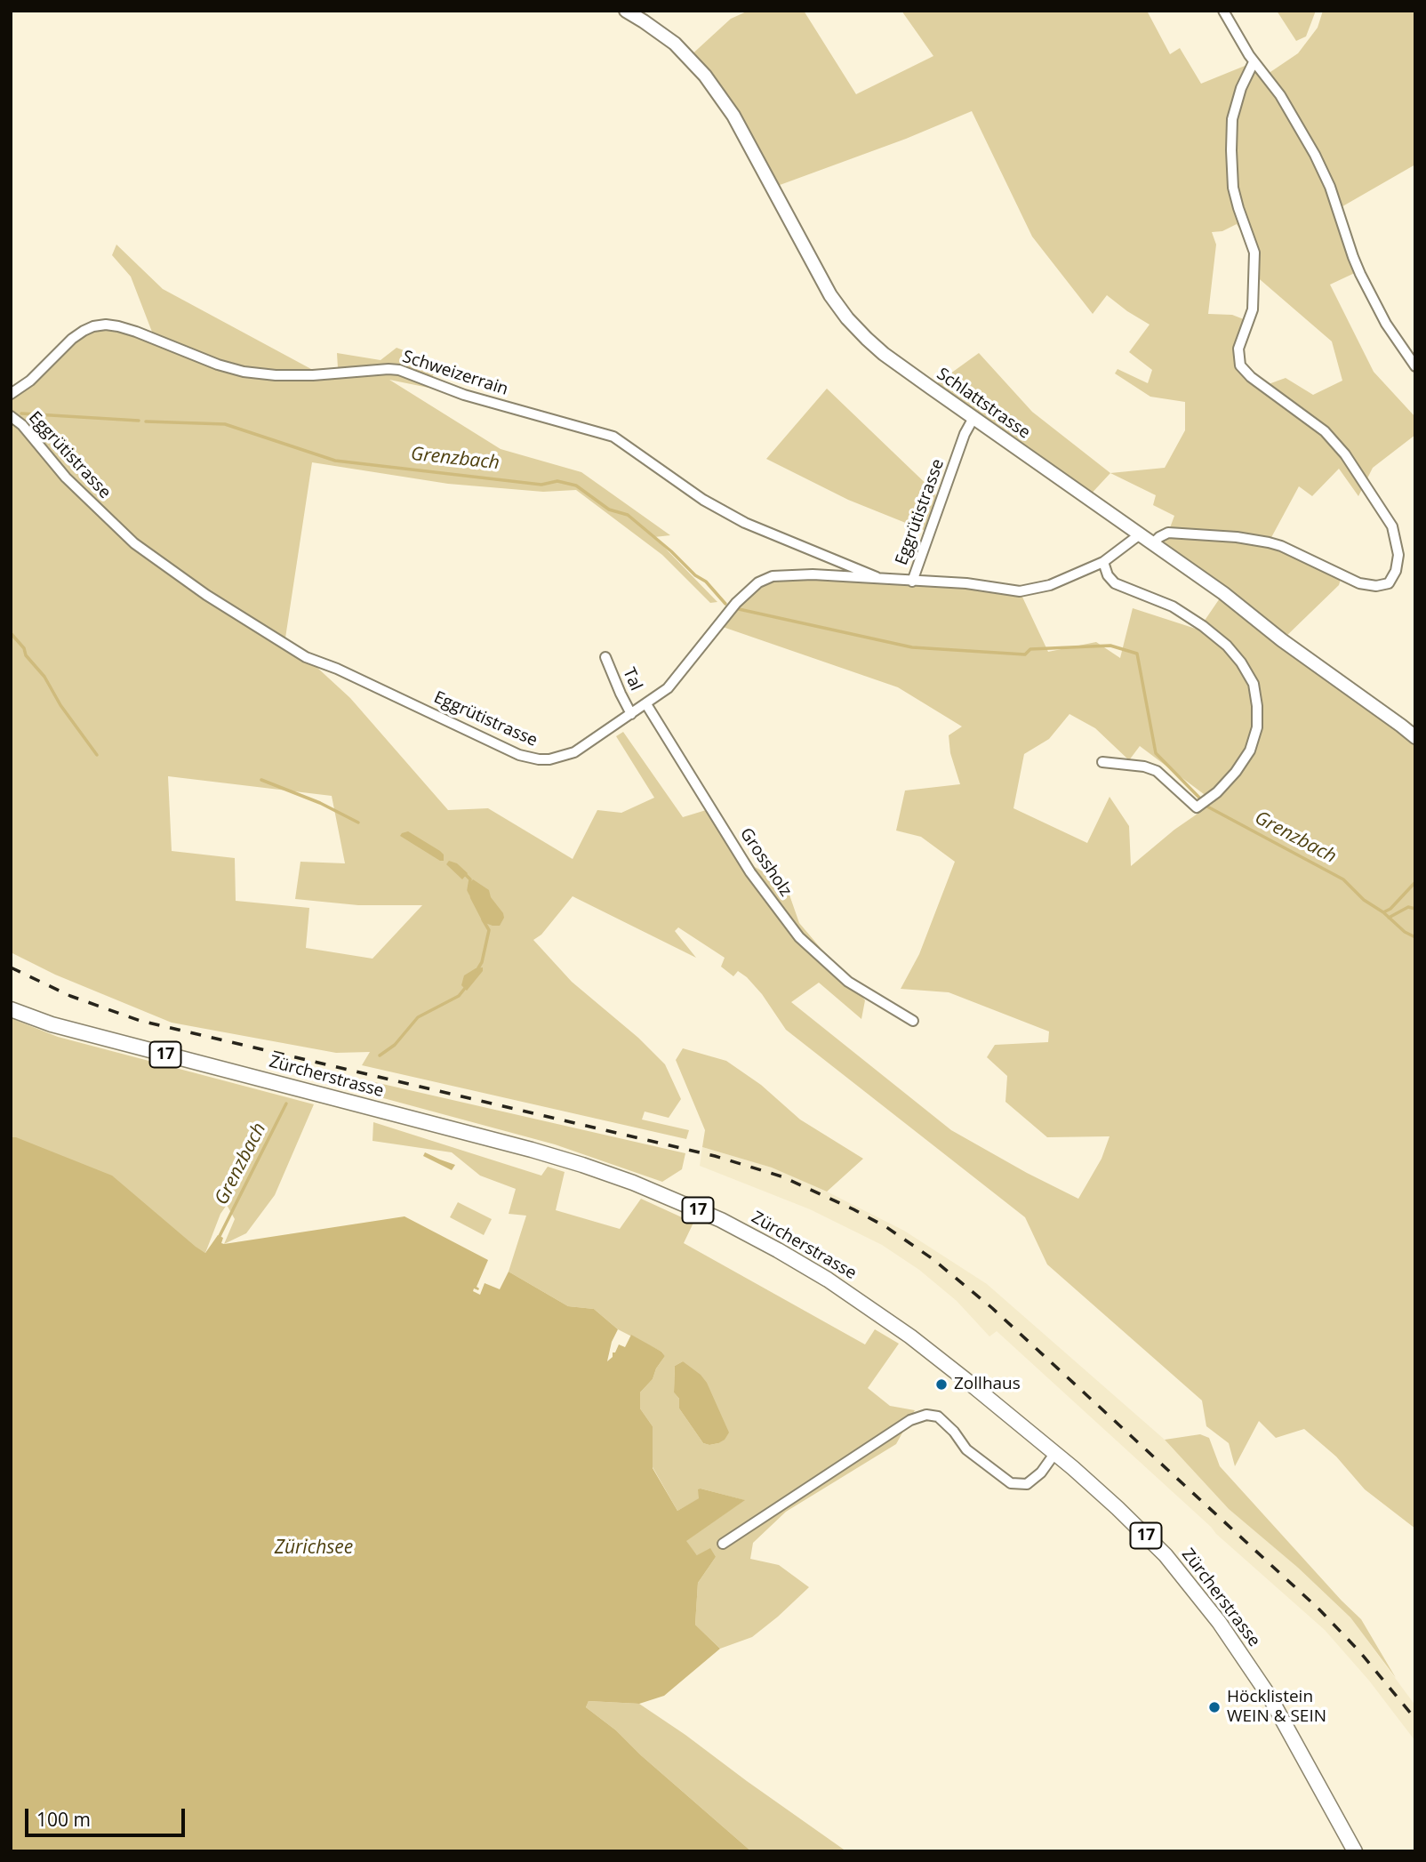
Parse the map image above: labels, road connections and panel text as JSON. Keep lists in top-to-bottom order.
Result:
{
  "streets": {
    "main road": ["17", "Zürcherstrasse"],
    "street": [
      "Schweizerrain",
      "Schlattstrasse",
      "Eggrütistrasse",
      "Tal",
      "Grossholz"
    ]
  },
  "crossings": [
    ["Schweizerrain", "Eggrütistrasse"],
    ["Schlattstrasse", "Eggrütistrasse"],
    ["Eggrütistrasse", "Tal"],
    ["Eggrütistrasse", "Grossholz"]
  ],
  "water": ["Grenzbach", "Zürichsee"],
  "places": ["Zollhaus", "Höcklistein WEIN & SEIN"],
  "scale_bar": "100 m"
}
